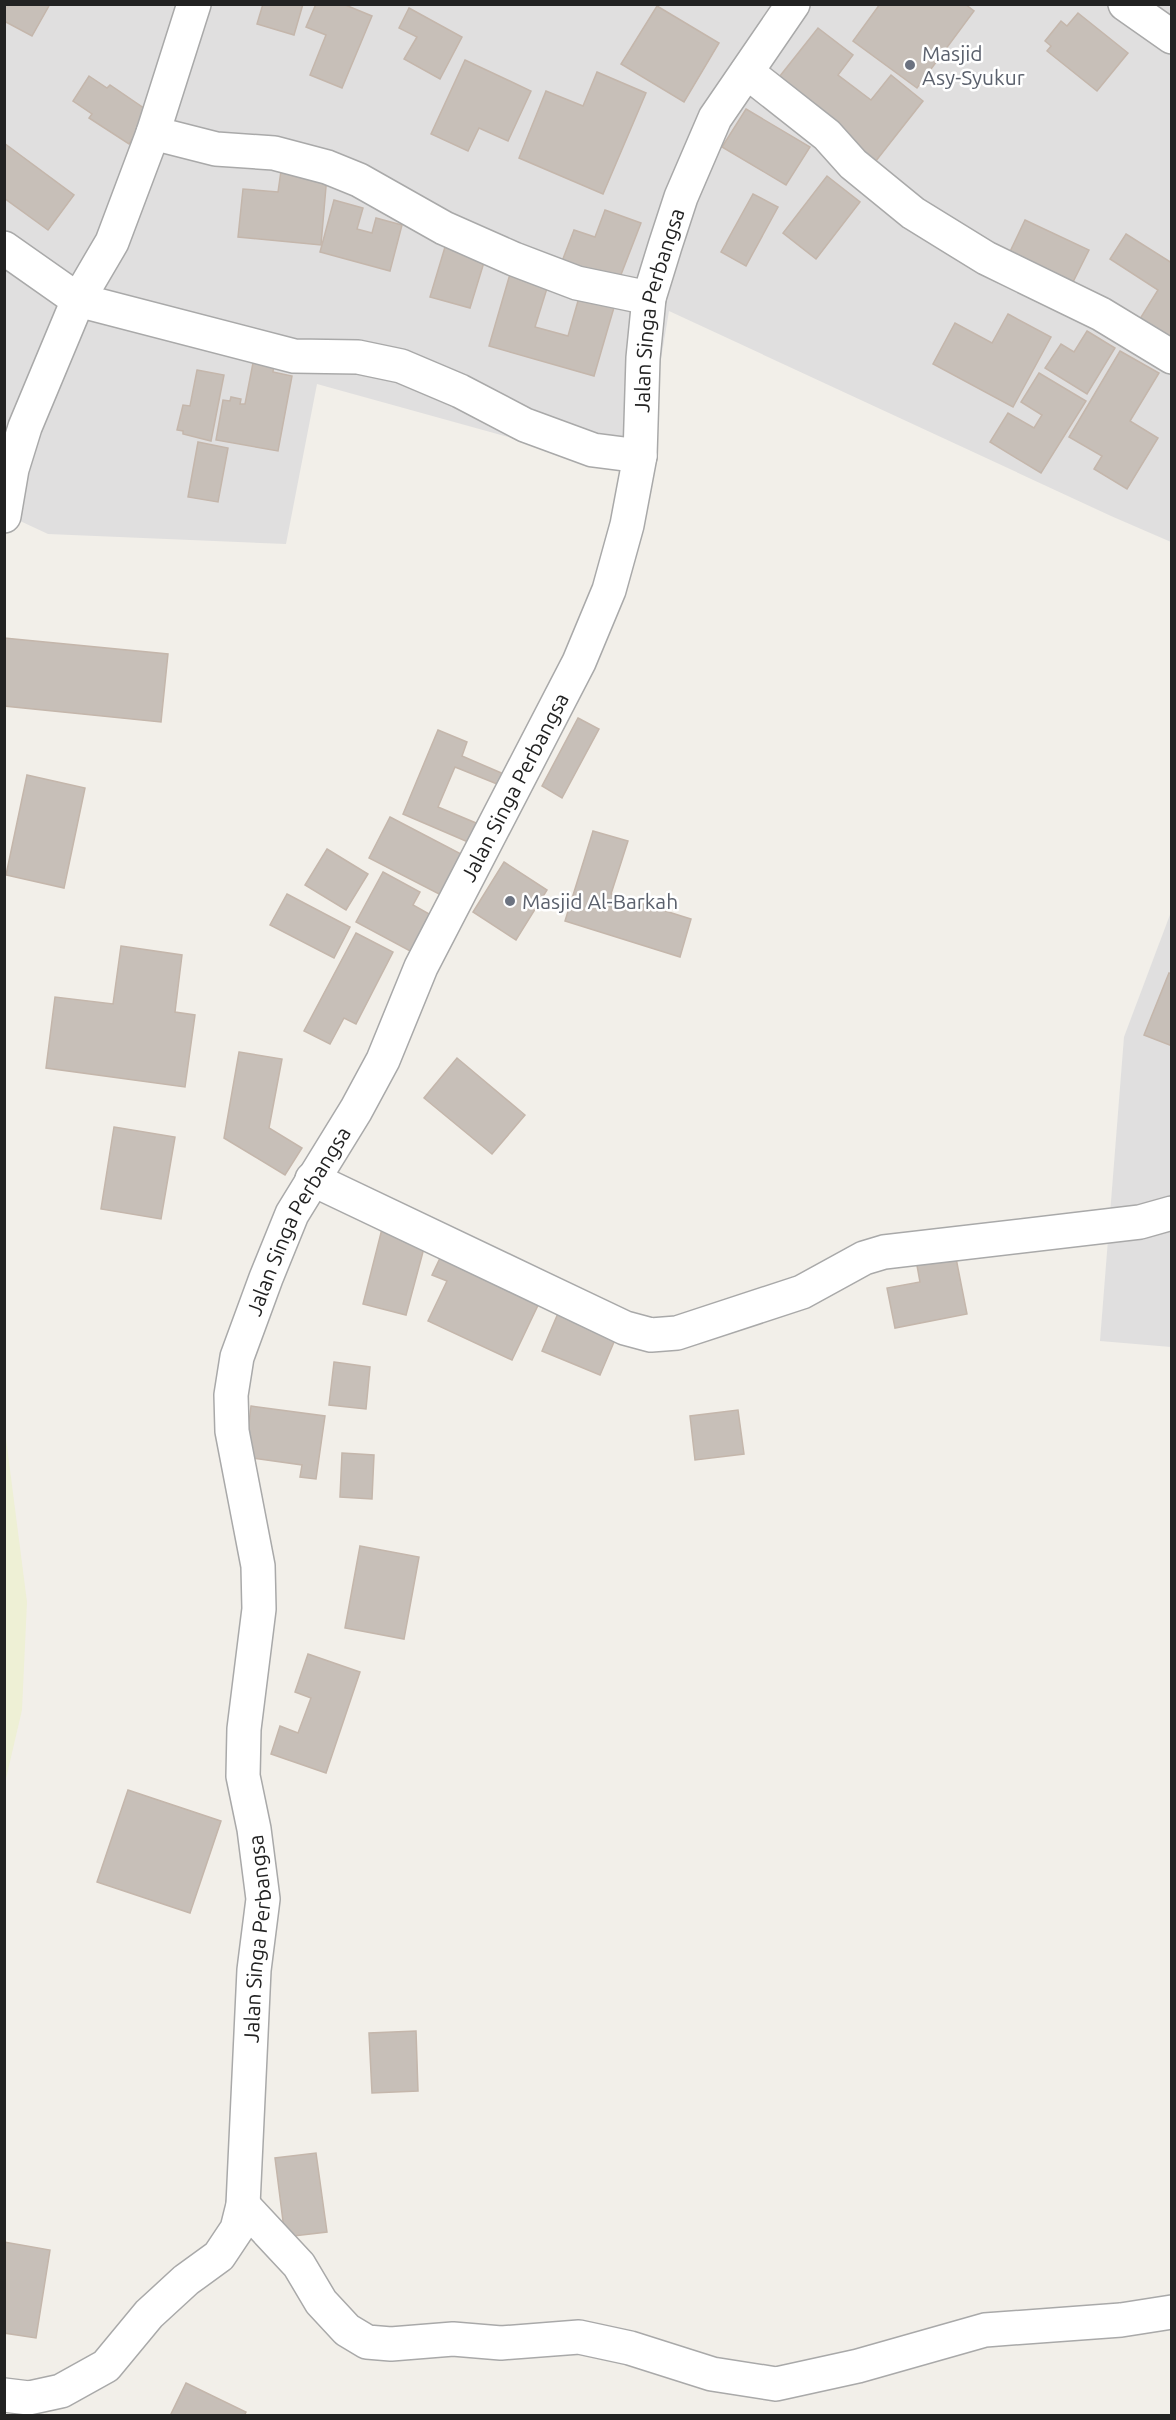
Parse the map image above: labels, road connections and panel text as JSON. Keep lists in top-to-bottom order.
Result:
{
  "streets": {
    "street": ["Jalan Singa Perbangsa"]
  },
  "places": ["Masjid Asy-Syukur", "Masjid Al-Barkah"]
}
